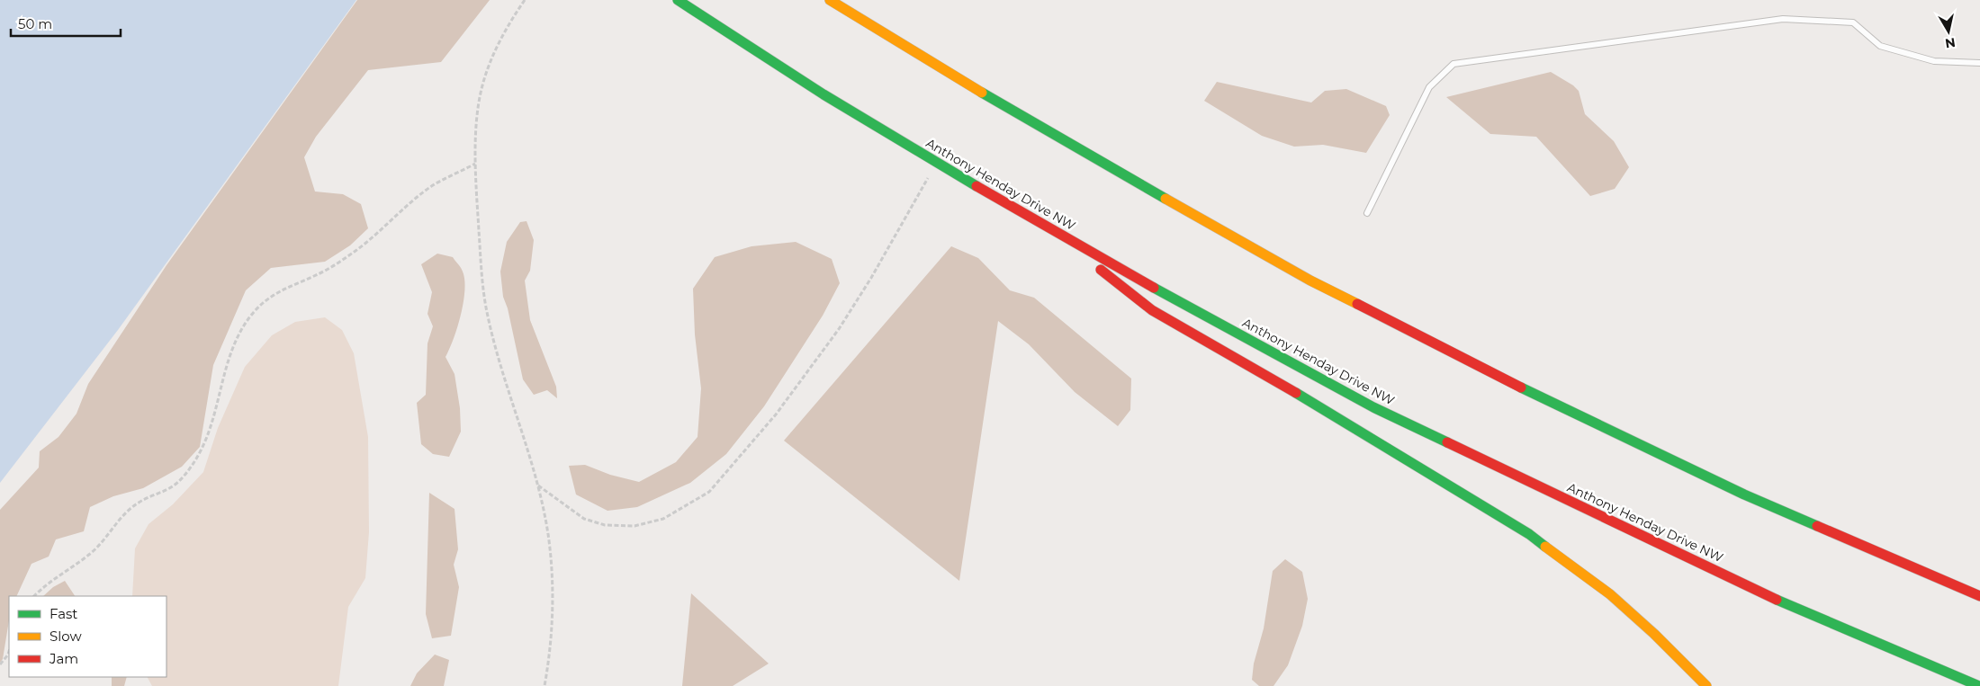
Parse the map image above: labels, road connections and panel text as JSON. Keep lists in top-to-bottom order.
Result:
{
  "streets": {
    "highway": ["Anthony Henday Drive NW"]
  },
  "legend": ["Fast", "Slow", "Jam"],
  "scale_bar": "50 m",
  "north": "bottom"
}
